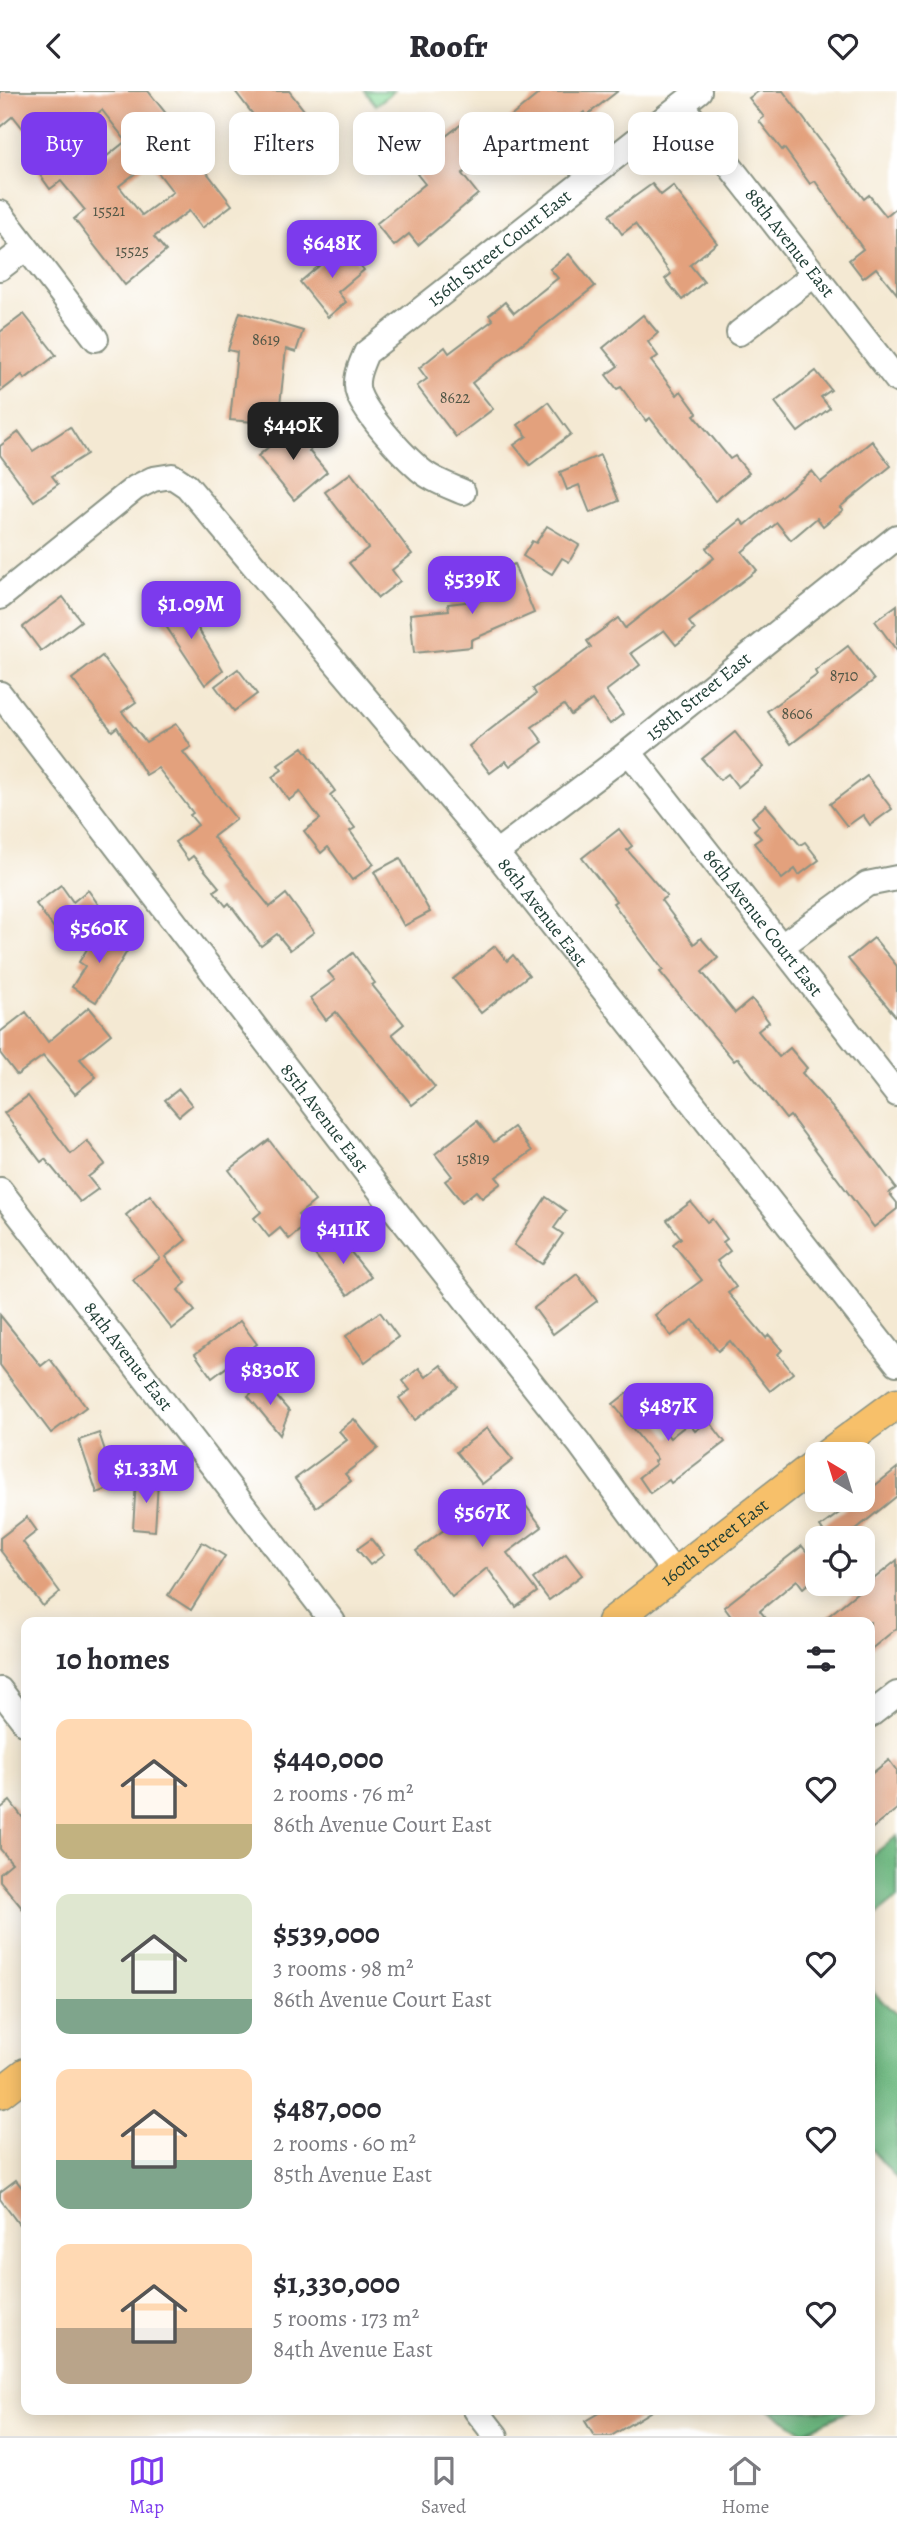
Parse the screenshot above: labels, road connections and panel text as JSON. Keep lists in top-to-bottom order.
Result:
{
  "streets": {
    "main road": ["160th Street East"],
    "street": [
      "88th Avenue East",
      "156th Street Court East",
      "158th Street East",
      "86th Avenue East",
      "86th Avenue Court East",
      "85th Avenue East",
      "84th Avenue East"
    ]
  },
  "crossings": [
    ["88th Avenue East", "156th Street Court East"],
    ["158th Street East", "86th Avenue East"],
    ["158th Street East", "86th Avenue Court East"],
    ["85th Avenue East", "160th Street East"]
  ],
  "house_numbers": [
    "15521",
    "15525",
    "8619",
    "8622",
    "8710",
    "8606",
    "15819"
  ],
  "north": "top left",
  "page": {
    "header": "Roofr",
    "chip": [
      "Buy",
      "Rent",
      "Filters",
      "New",
      "Apartment",
      "House"
    ],
    "price": [
      "$648K",
      "$440K",
      "$539K",
      "$1.09M",
      "$560K",
      "$411K",
      "$830K",
      "$487K",
      "$1.33M",
      "$567K"
    ],
    "heading": "10 homes",
    "list": [
      {
        "name": "$440,000",
        "note": "2 rooms · 76 m² · 86th Avenue Court East"
      },
      {
        "name": "$539,000",
        "note": "3 rooms · 98 m² · 86th Avenue Court East"
      },
      {
        "name": "$487,000",
        "note": "2 rooms · 60 m² · 85th Avenue East"
      },
      {
        "name": "$1,330,000",
        "note": "5 rooms · 173 m² · 84th Avenue East"
      }
    ],
    "tabs": ["Map", "Saved", "Home"]
  }
}
